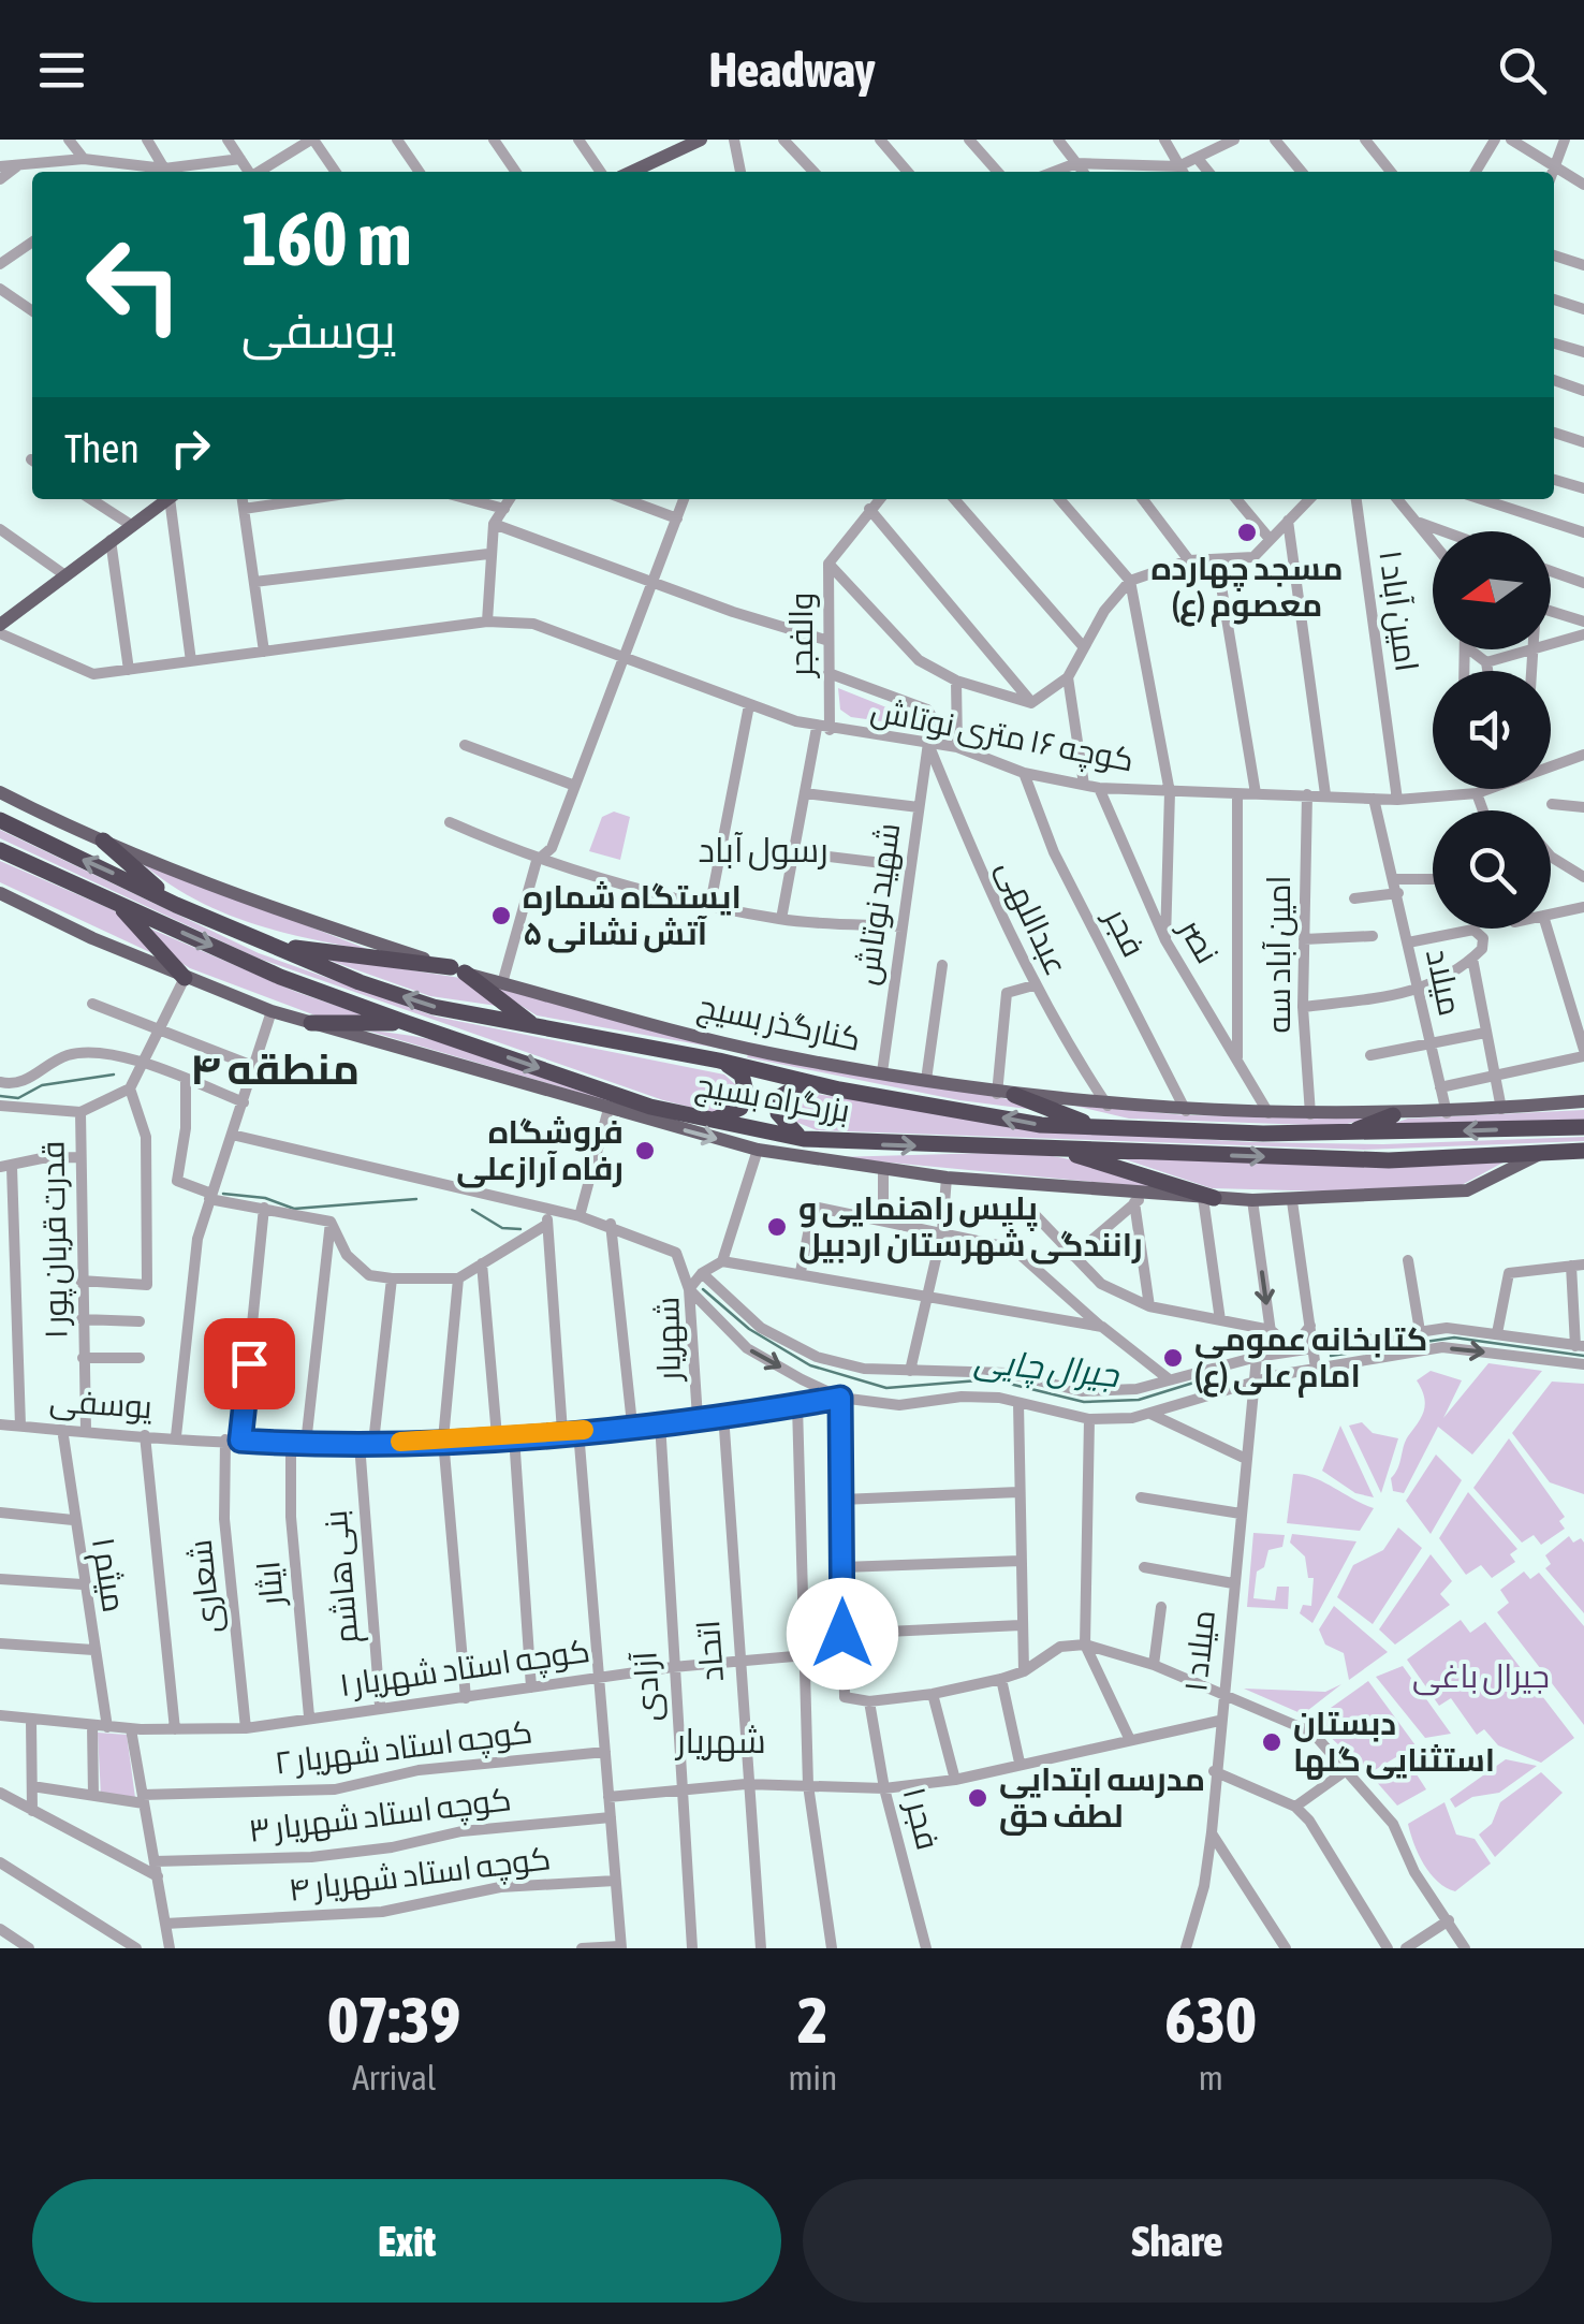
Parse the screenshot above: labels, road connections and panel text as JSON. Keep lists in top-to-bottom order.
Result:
{
  "streets": {
    "highway": ["بزرگراه بسیج"],
    "main road": ["کنارگذر بسیج"],
    "street": [
      "۱ امین آباد",
      "والفجر",
      "کوچه ۱۶ متری نوتاش",
      "شهید نوتاش",
      "عبداللهی",
      "فجر",
      "نصر",
      "امین آباد سه",
      "میلاد",
      "قدرت قربان پور ۱",
      "شهریار",
      "یوسفی",
      "میثم ۱",
      "بنی هاشم",
      "ایثار",
      "شعاری",
      "اتحاد",
      "میلاد ۱",
      "کوچه استاد شهریار ۱",
      "آزادی",
      "کوچه استاد شهریار ۲",
      "کوچه استاد شهریار ۳",
      "فجر ۱",
      "کوچه استاد شهریار ۴"
    ]
  },
  "crossings": [
    ["۱ امین آباد", "کوچه ۱۶ متری نوتاش"],
    ["والفجر", "کوچه ۱۶ متری نوتاش"],
    ["والفجر", "عبداللهی"],
    ["کوچه ۱۶ متری نوتاش", "شهید نوتاش"],
    ["کوچه ۱۶ متری نوتاش", "عبداللهی"],
    ["کوچه ۱۶ متری نوتاش", "فجر"],
    ["کوچه ۱۶ متری نوتاش", "نصر"],
    ["کوچه ۱۶ متری نوتاش", "امین آباد سه"],
    ["کوچه ۱۶ متری نوتاش", "میلاد"],
    ["شهید نوتاش", "عبداللهی"],
    ["شهید نوتاش", "کنارگذر بسیج"],
    ["عبداللهی", "کنارگذر بسیج"],
    ["فجر", "کنارگذر بسیج"],
    ["نصر", "کنارگذر بسیج"],
    ["امین آباد سه", "کنارگذر بسیج"],
    ["میلاد", "کنارگذر بسیج"],
    ["قدرت قربان پور ۱", "یوسفی"],
    ["شهریار", "یوسفی"],
    ["یوسفی", "میثم ۱"],
    ["یوسفی", "بنی هاشم"],
    ["یوسفی", "ایثار"],
    ["یوسفی", "شعاری"],
    ["یوسفی", "اتحاد"],
    ["یوسفی", "آزادی"],
    ["میثم ۱", "کوچه استاد شهریار ۱"],
    ["بنی هاشم", "کوچه استاد شهریار ۱"],
    ["ایثار", "کوچه استاد شهریار ۱"],
    ["شعاری", "کوچه استاد شهریار ۱"],
    ["اتحاد", "کوچه استاد شهریار ۱"],
    ["کوچه استاد شهریار ۱", "آزادی"]
  ],
  "districts": ["رسول آباد", "منطقه ۴", "شهریار"],
  "water": ["جیرال چایی"],
  "parks": ["جیرال باغی"],
  "places": [
    "مسجد چهارده معصوم (ع)",
    "ایستگاه شماره ۵ آتش نشانی",
    "فروشگاه رفاه آرازعلی",
    "پلیس راهنمایی و رانندگی شهرستان اردبیل",
    "کتابخانه عمومی امام علی (ع)",
    "دبستان استثنایی گلها",
    "مدرسه ابتدایی لطف حق"
  ],
  "north": "left",
  "page": {
    "header": "Headway",
    "turn": ["160 m", "یوسفی"],
    "then": "Then",
    "eta": [
      "07:39",
      "Arrival",
      "2",
      "min",
      "630",
      "m"
    ],
    "buttons": ["Exit", "Share"]
  }
}
